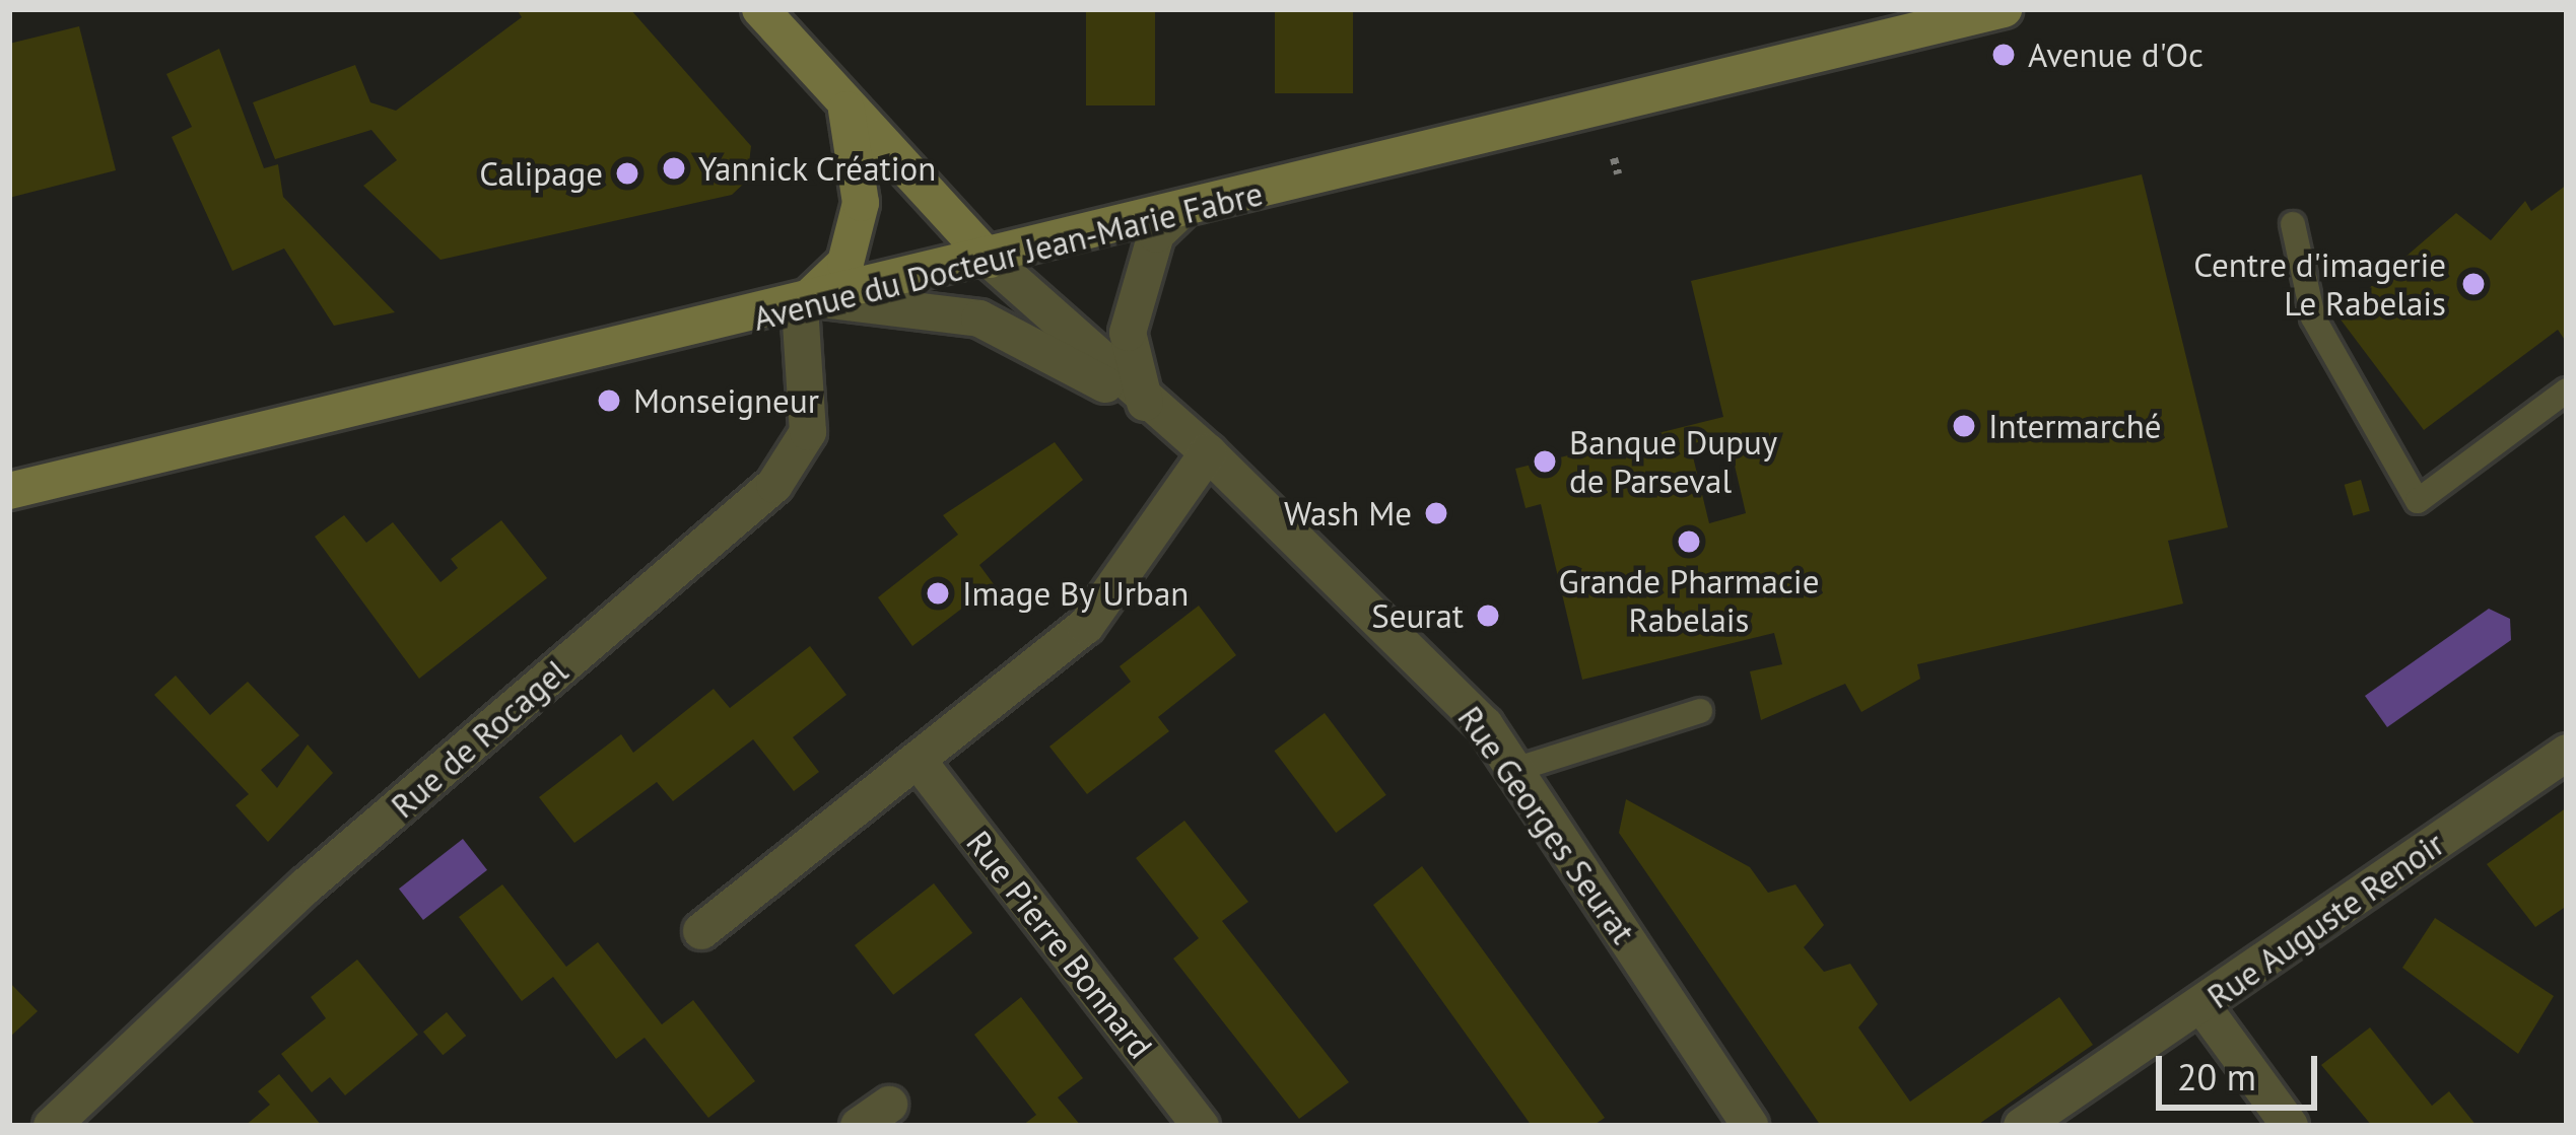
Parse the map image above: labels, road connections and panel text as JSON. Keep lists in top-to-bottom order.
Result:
{
  "streets": {
    "main road": ["Avenue du Docteur Jean-Marie Fabre", "Rue Georges Seurat"],
    "street": ["Rue de Rocagel", "Rue Auguste Renoir", "Rue Pierre Bonnard"]
  },
  "crossings": [
    ["Avenue du Docteur Jean-Marie Fabre", "Rue de Rocagel"],
    ["Avenue du Docteur Jean-Marie Fabre", "Rue Georges Seurat"],
    ["Rue de Rocagel", "Rue Georges Seurat"]
  ],
  "places": [
    "Avenue d'Oc",
    "Yannick Création",
    "Calipage",
    "Centre d'imagerie Le Rabelais",
    "Monseigneur",
    "Intermarché",
    "Banque Dupuy de Parseval",
    "Wash Me",
    "Grande Pharmacie Rabelais",
    "Image By Urban",
    "Seurat"
  ],
  "scale_bar": "20 m"
}
